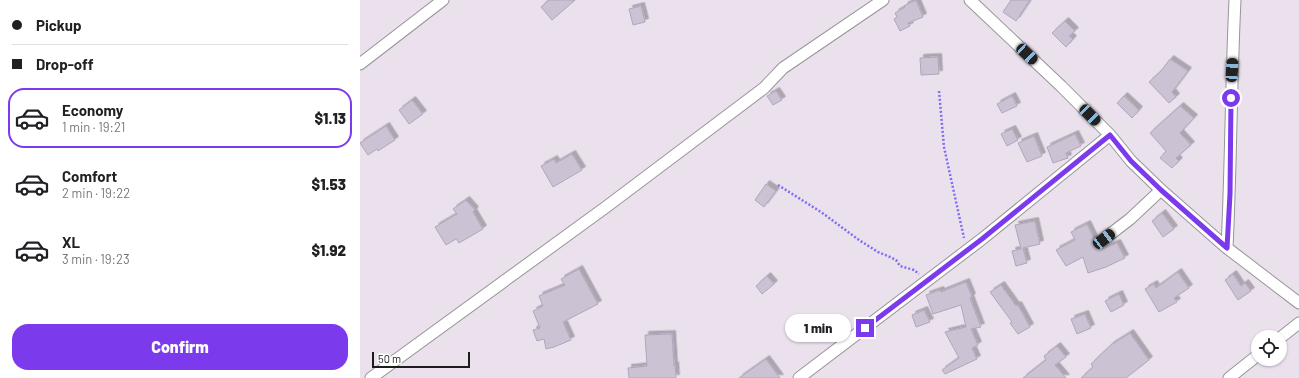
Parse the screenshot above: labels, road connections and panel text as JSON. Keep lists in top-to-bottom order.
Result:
{
  "scale_bar": "50 m",
  "page": {
    "banner": ["Pickup", "Drop-off"],
    "list": [
      {
        "name": "Economy",
        "note": "1 min · 19:21",
        "value": "$1.13"
      },
      {
        "name": "Comfort",
        "note": "2 min · 19:22",
        "value": "$1.53"
      },
      {
        "name": "XL",
        "note": "3 min · 19:23",
        "value": "$1.92"
      }
    ],
    "bubble": "1 min",
    "buttons": "Confirm",
    "scale": "50 m"
  }
}
